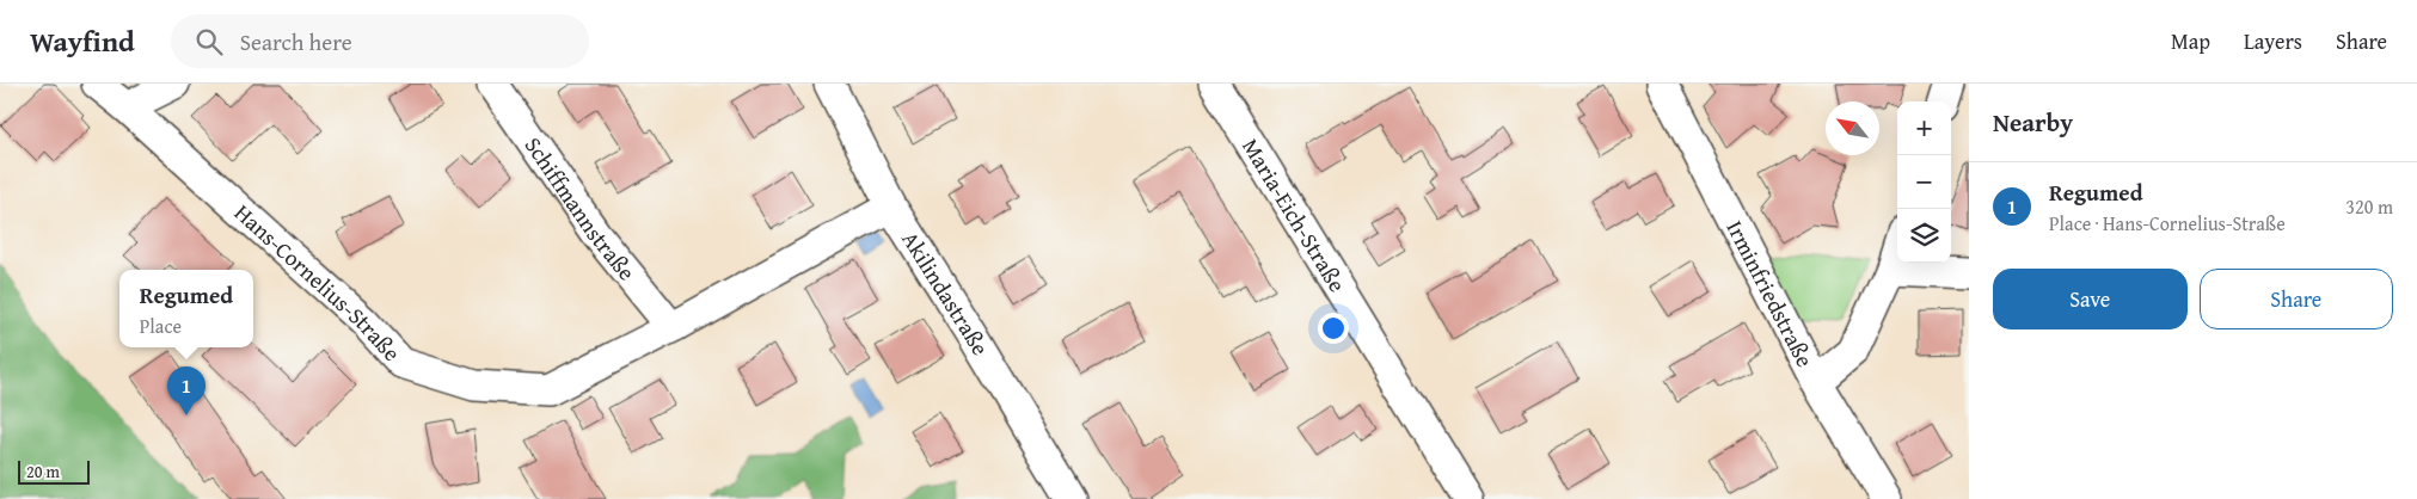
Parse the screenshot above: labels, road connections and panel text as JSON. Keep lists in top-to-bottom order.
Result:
{
  "streets": {
    "street": [
      "Schiffmannstraße",
      "Maria-Eich-Straße",
      "Hans-Cornelius-Straße",
      "Akilindastraße",
      "Irminfriedstraße"
    ]
  },
  "crossings": [
    ["Schiffmannstraße", "Hans-Cornelius-Straße"],
    ["Hans-Cornelius-Straße", "Akilindastraße"]
  ],
  "scale_bar": "20 m",
  "north": "top left",
  "page": {
    "header": "Wayfind",
    "search": "Search here",
    "nav": ["Map", "Layers", "Share"],
    "heading": "Nearby",
    "map_buttons": ["+", "−"],
    "list": [
      {
        "mark": "1",
        "name": "Regumed",
        "note": "Place · Hans-Cornelius-Straße",
        "value": "320 m"
      }
    ],
    "buttons": ["Save", "Share"],
    "popup": ["Regumed", "Place"],
    "pins": "1",
    "scale": "20 m"
  }
}
